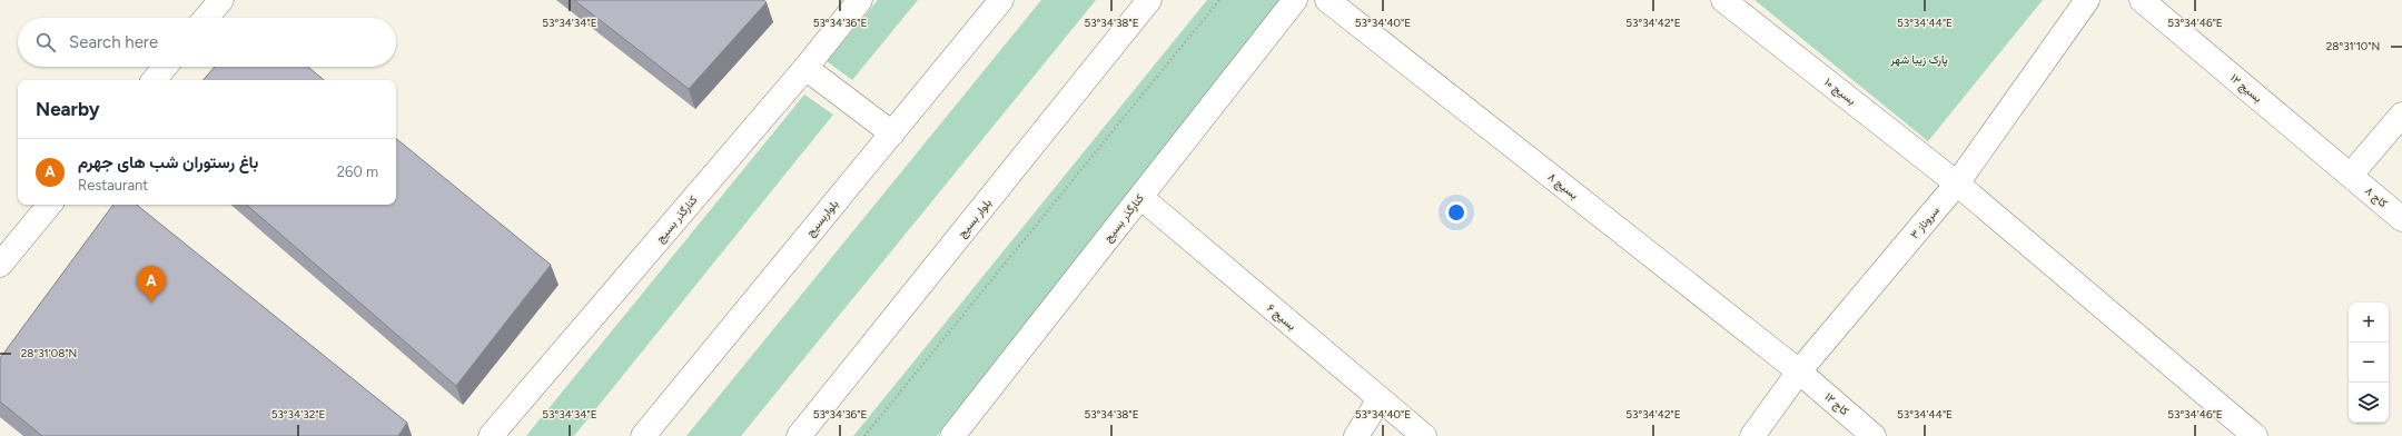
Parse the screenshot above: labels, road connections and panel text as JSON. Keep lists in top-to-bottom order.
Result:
{
  "streets": {
    "street": [
      "بسیج ۱۲",
      "بسیج ۱۰",
      "بسیج ۸",
      "کاج ۸",
      "بلواربسیج",
      "بلوار بسیج",
      "کنارگذر بسیج",
      "سروناز ۳",
      "بسیج ۶",
      "کاج ۱۲"
    ]
  },
  "crossings": [
    ["بسیج ۱۲", "کاج ۸"],
    ["بسیج ۱۰", "سروناز ۳"],
    ["بسیج ۸", "سروناز ۳"],
    ["بسیج ۸", "کاج ۱۲"],
    ["کنارگذر بسیج", "بسیج ۶"],
    ["سروناز ۳", "کاج ۱۲"]
  ],
  "parks": ["پارک زیبا شهر"],
  "page": {
    "search": "Search here",
    "heading": "Nearby",
    "list": [
      {
        "mark": "A",
        "name": "باغ رستوران شب های جهرم",
        "note": "Restaurant",
        "value": "260 m"
      }
    ],
    "pins": "A",
    "map_buttons": ["+", "−"]
  },
  "coordinates": [
    "53°34'34\"E",
    "53°34'36\"E",
    "53°34'38\"E",
    "53°34'40\"E",
    "53°34'42\"E",
    "53°34'44\"E",
    "53°34'46\"E",
    "28°31'10\"N",
    "28°31'08\"N",
    "53°34'32\"E"
  ]
}
